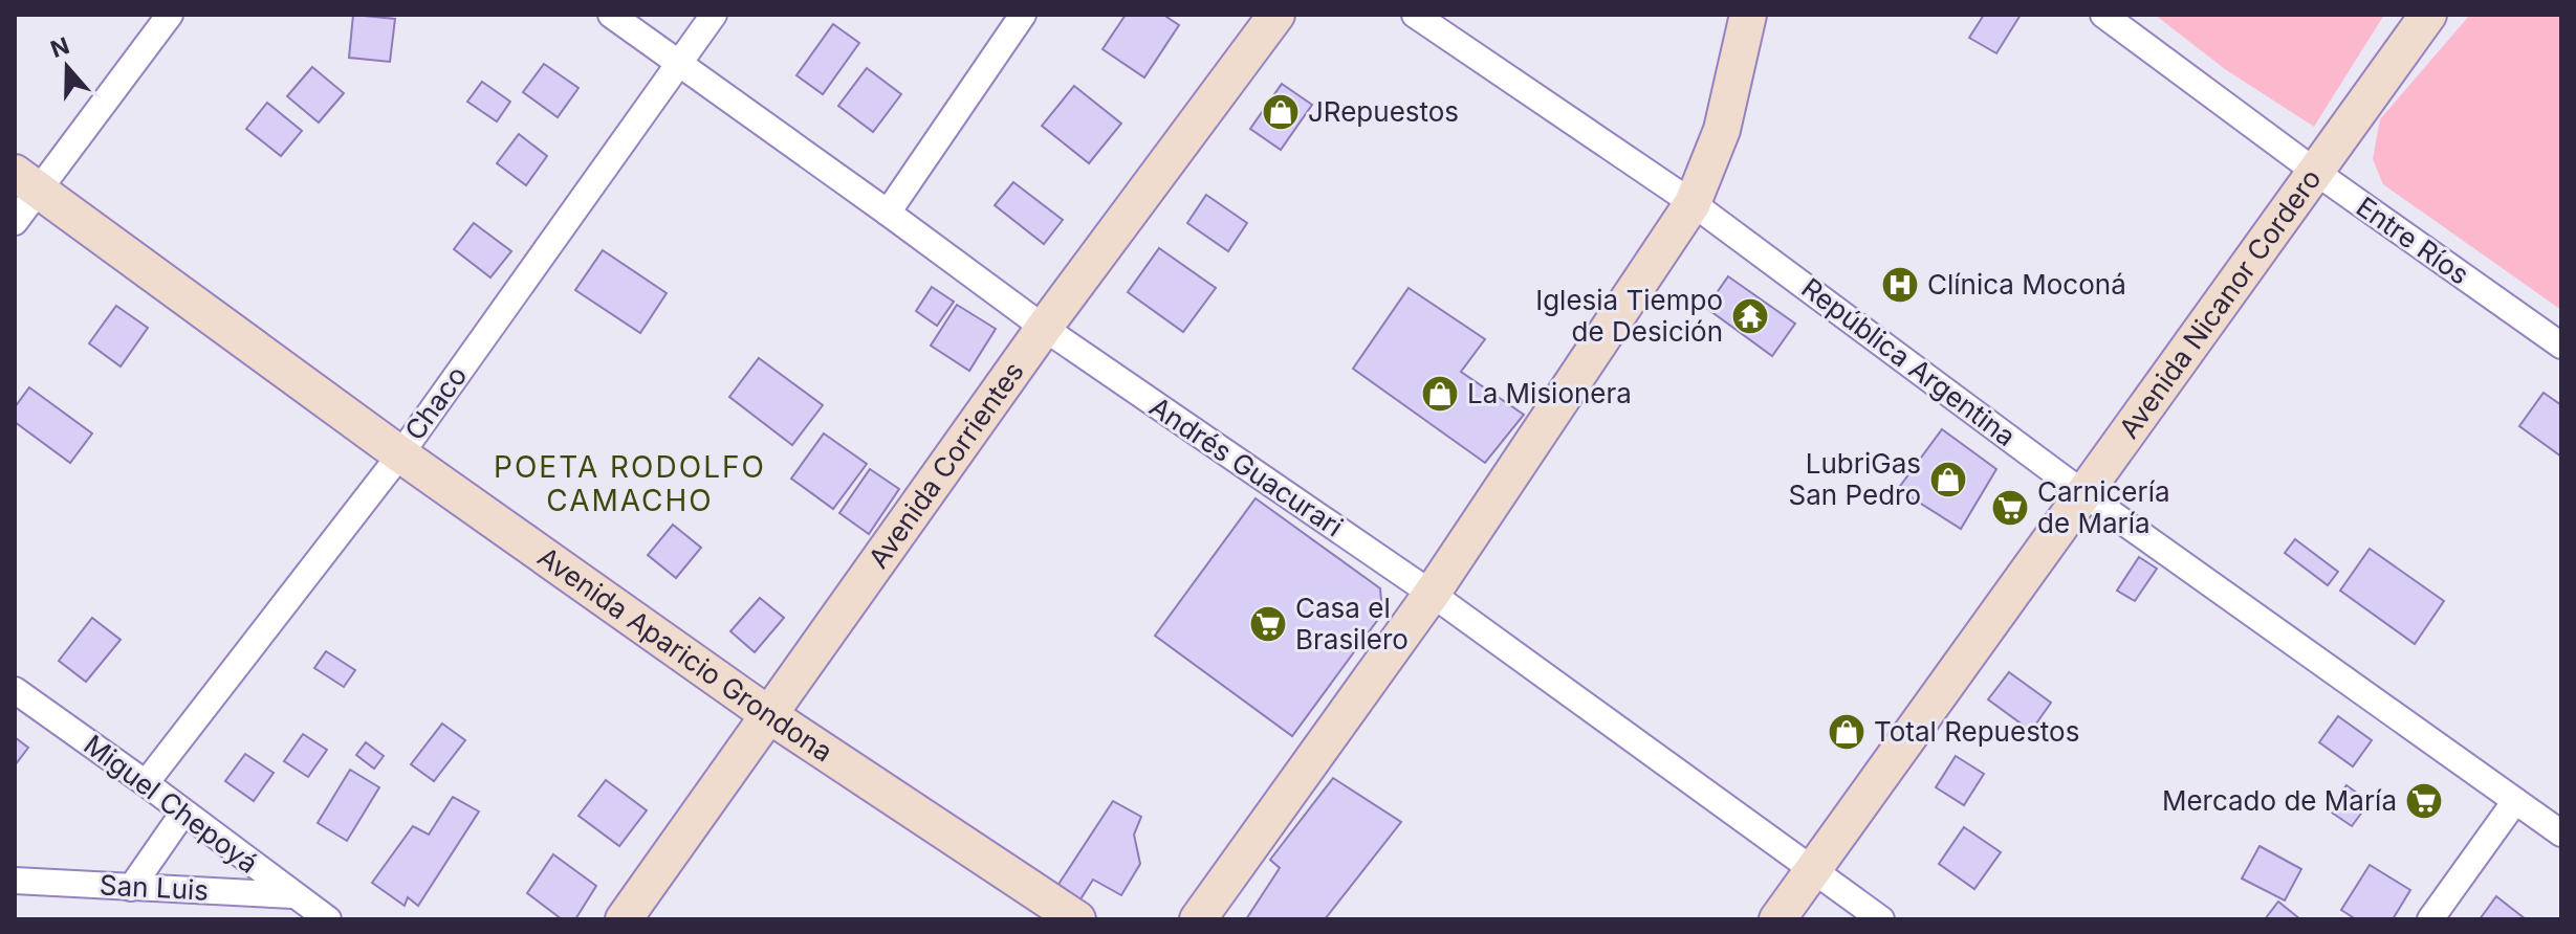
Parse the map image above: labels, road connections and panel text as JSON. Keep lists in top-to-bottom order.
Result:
{
  "streets": {
    "main road": ["Avenida Nicanor Cordero", "Avenida Corrientes", "Avenida Aparicio Grondona"],
    "street": [
      "Entre Ríos",
      "República Argentina",
      "Chaco",
      "Andrés Guacurari",
      "Miguel Chepoyá",
      "San Luis"
    ]
  },
  "crossings": [
    ["Entre Ríos", "Avenida Nicanor Cordero"],
    ["Avenida Nicanor Cordero", "República Argentina"],
    ["Avenida Nicanor Cordero", "Andrés Guacurari"],
    ["Chaco", "Andrés Guacurari"],
    ["Chaco", "Avenida Aparicio Grondona"],
    ["Chaco", "Miguel Chepoyá"],
    ["Avenida Corrientes", "Andrés Guacurari"],
    ["Avenida Corrientes", "Avenida Aparicio Grondona"],
    ["Miguel Chepoyá", "San Luis"]
  ],
  "districts": ["POETA RODOLFO CAMACHO"],
  "places": {
    "shop": [
      "JRepuestos",
      "La Misionera",
      "LubriGas San Pedro",
      "Total Repuestos"
    ],
    "hospital": ["Clínica Moconá"],
    "temple": ["Iglesia Tiempo de Desición"],
    "supermarket": ["Carnicería de María", "Casa el Brasilero", "Mercado de María"]
  },
  "north": "top"
}
